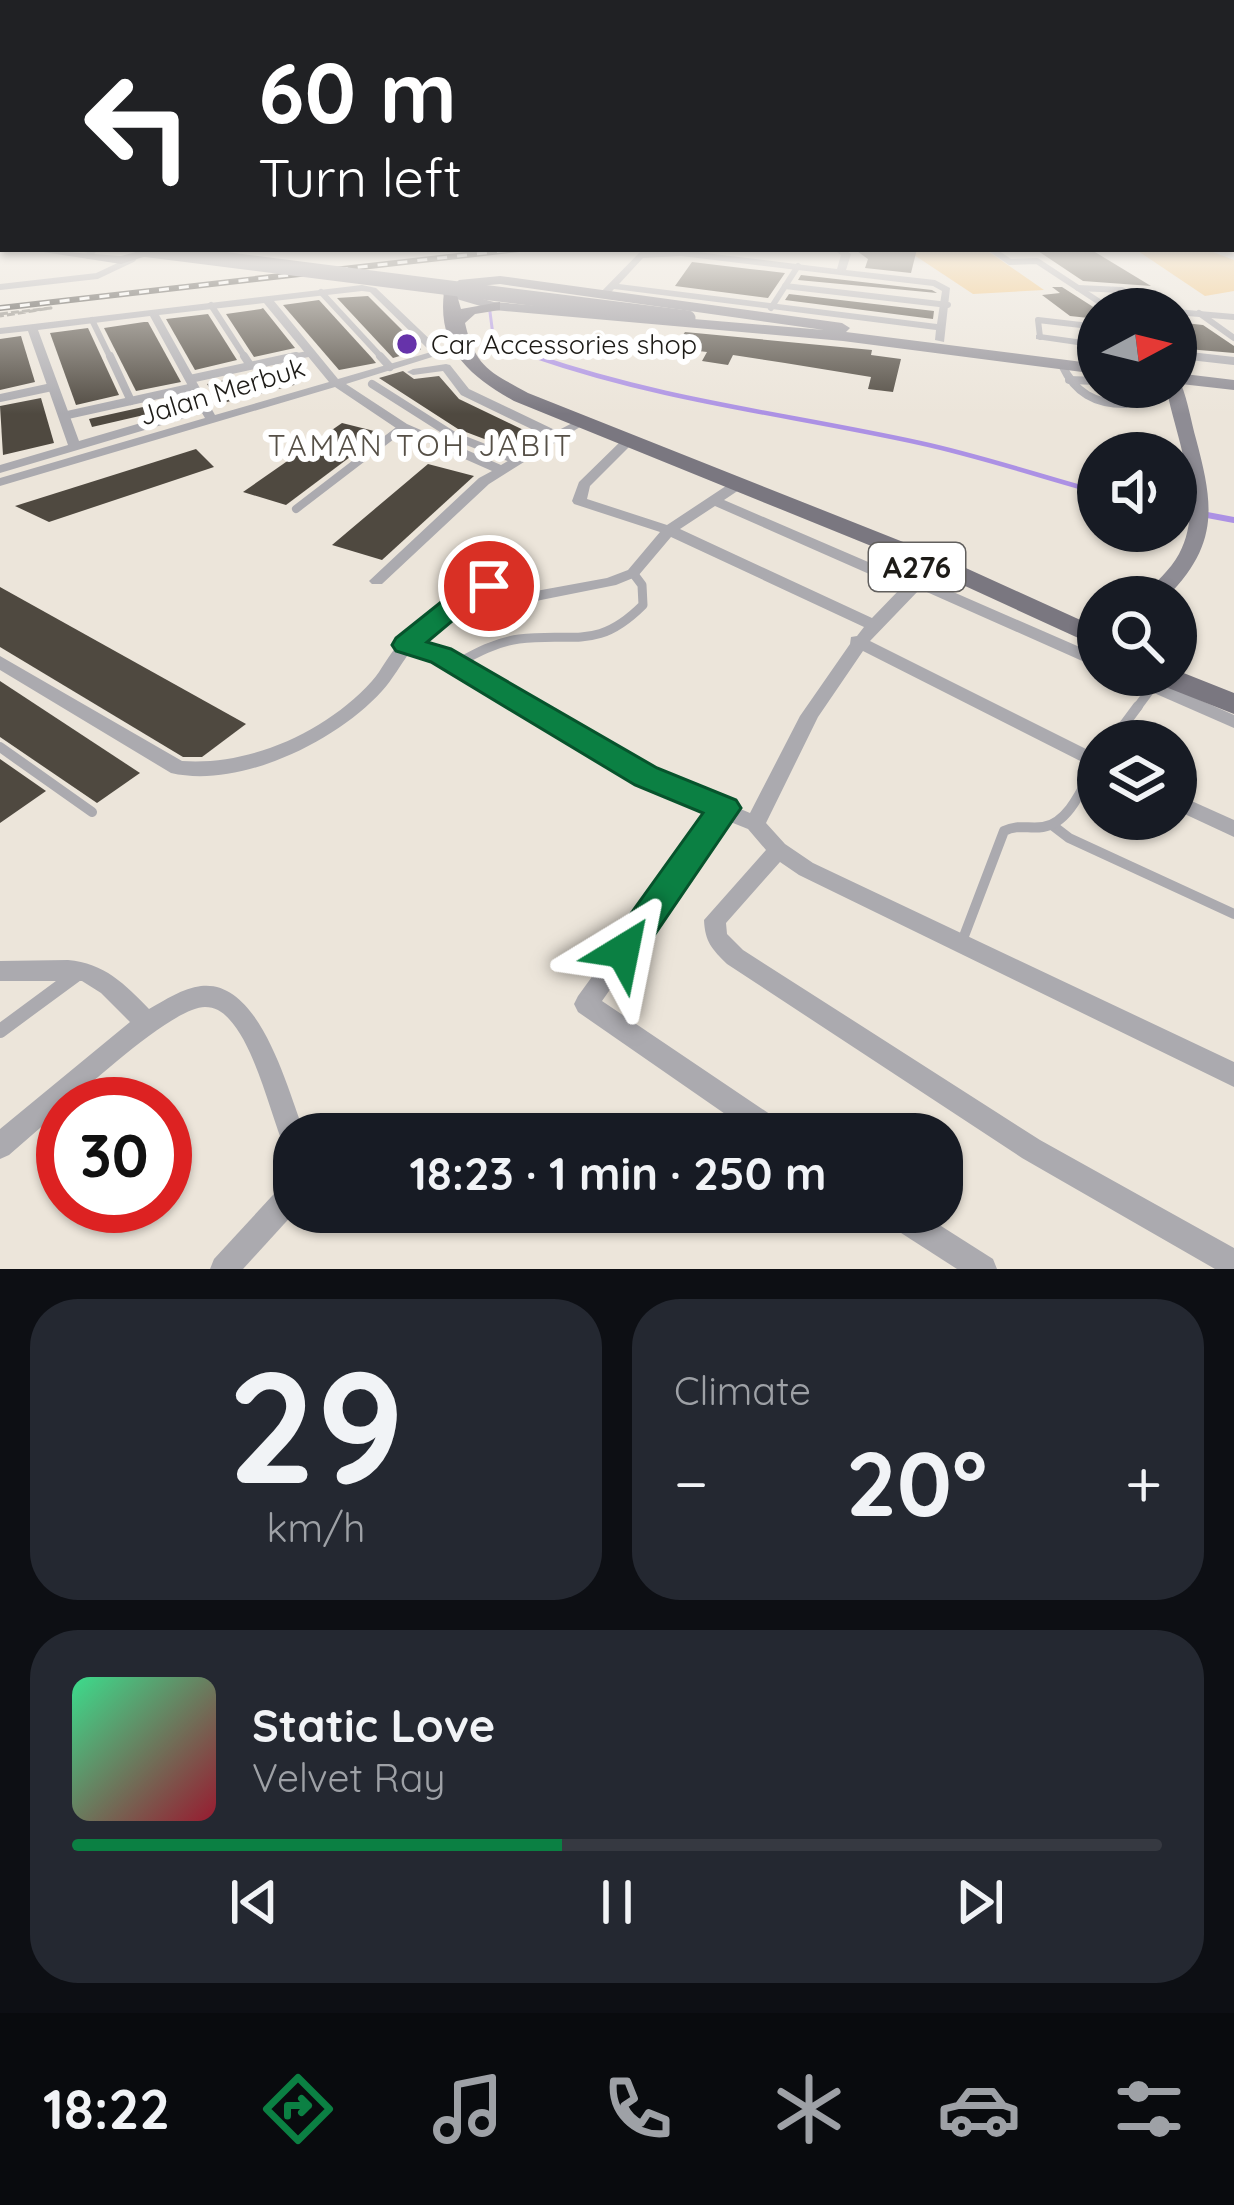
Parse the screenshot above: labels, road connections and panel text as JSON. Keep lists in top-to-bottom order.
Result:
{
  "streets": {
    "main road": ["A276"],
    "street": ["Jalan Merbuk"]
  },
  "crossings": [
    ["Jalan Merbuk", "A276"]
  ],
  "districts": ["TAMAN TOH JABIT"],
  "places": ["Car Accessories shop"],
  "north": "right",
  "page": {
    "turn": ["60 m", "Turn left"],
    "limit": "30",
    "trip": "18:23 · 1 min · 250 m",
    "tile": [
      ["29", "km/h"],
      "Climate"
    ],
    "heat": ["−", "20°", "+"],
    "song": ["Static Love", "Velvet Ray"],
    "tabs": "18:22"
  }
}
